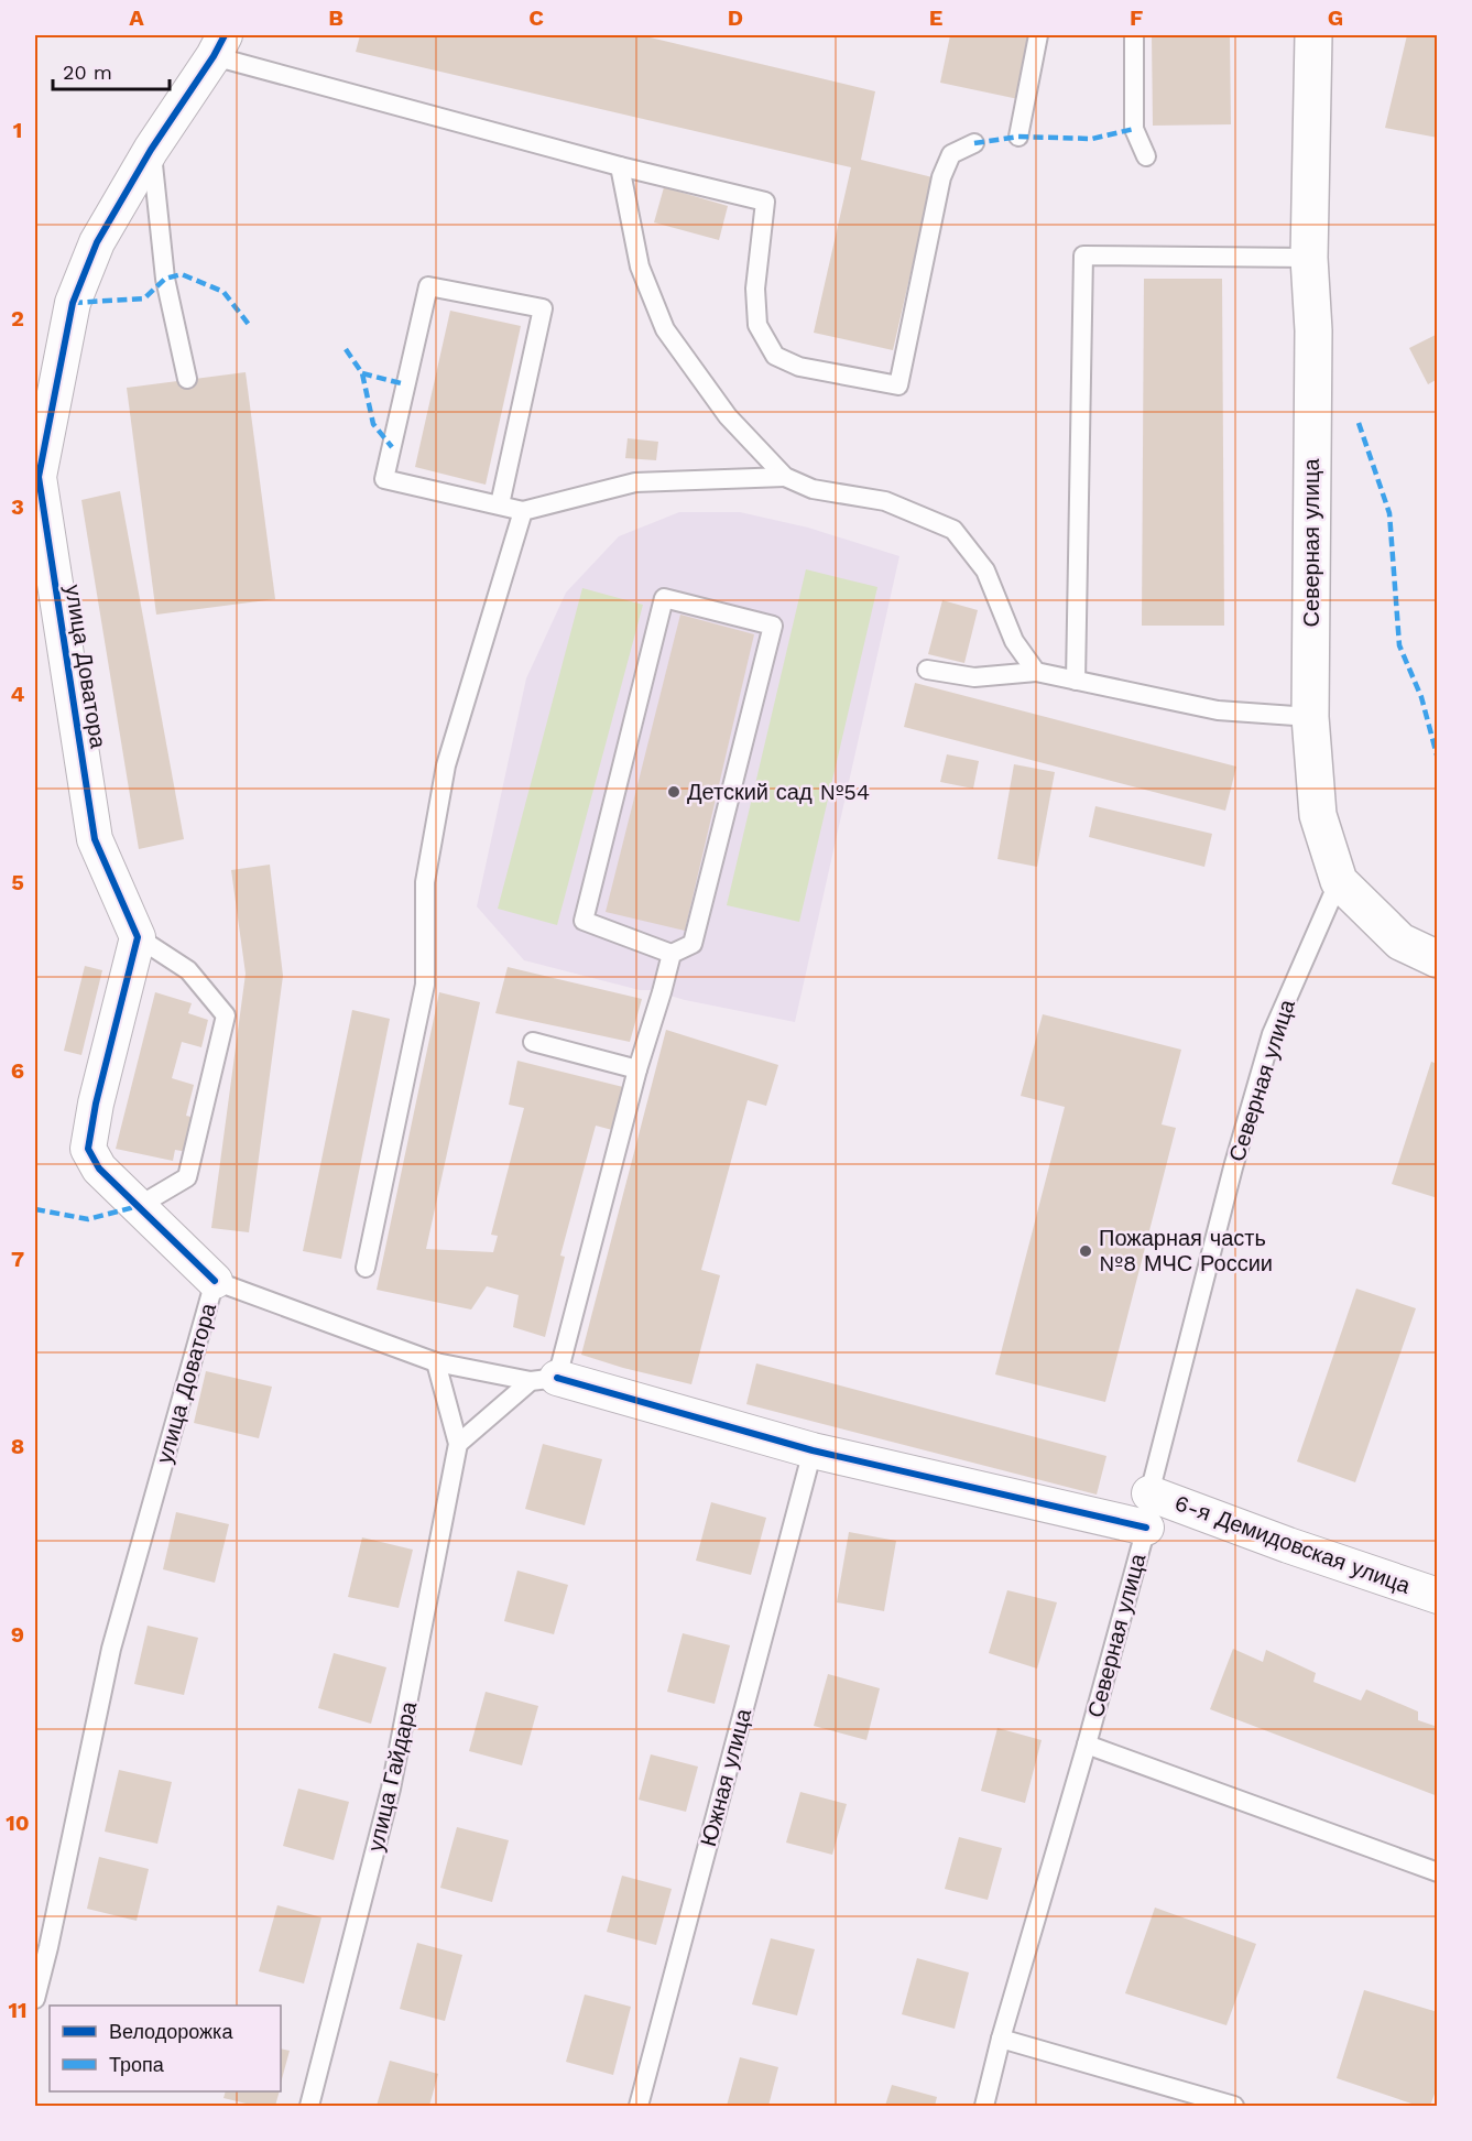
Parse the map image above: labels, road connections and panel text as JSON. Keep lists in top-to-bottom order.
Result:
{
  "streets": {
    "main road": ["Северная улица"],
    "street": ["улица Доватора", "6-я Демидовская улица"],
    "lane": ["улица Гайдара", "Южная улица"]
  },
  "crossings": [
    ["Северная улица", "6-я Демидовская улица"]
  ],
  "places": ["Детский сад №54", "Пожарная часть №8 МЧС России"],
  "legend": ["Велодорожка", "Тропа"],
  "scale_bar": "20 m",
  "grid": {
    "columns": [
      "A",
      "B",
      "C",
      "D",
      "E",
      "F",
      "G"
    ],
    "rows": [
      "1",
      "2",
      "3",
      "4",
      "5",
      "6",
      "7",
      "8",
      "9",
      "10",
      "11"
    ]
  }
}
